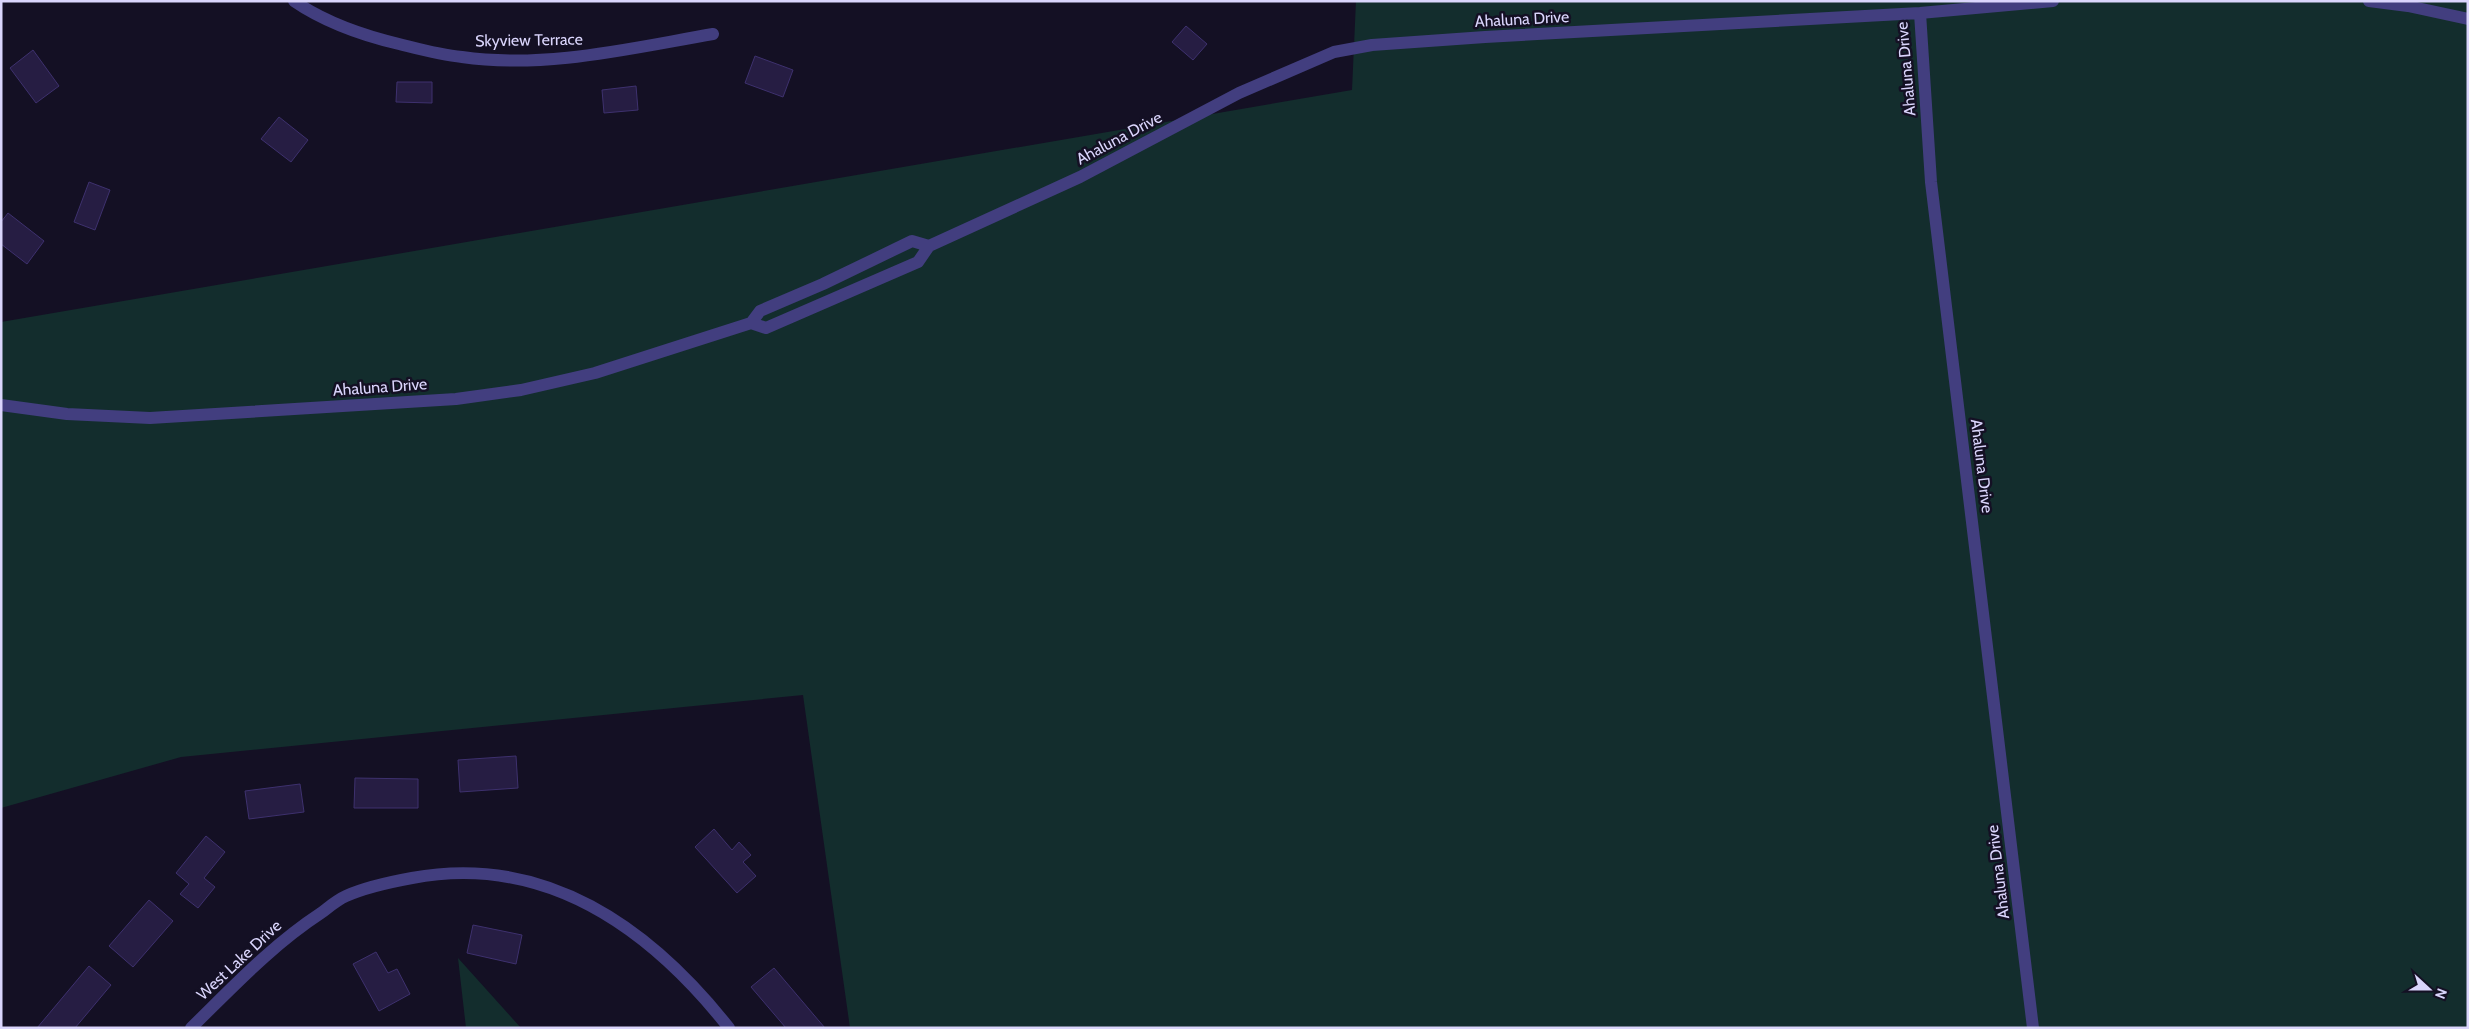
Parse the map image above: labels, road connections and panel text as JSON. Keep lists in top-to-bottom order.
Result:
{
  "streets": {
    "street": ["Ahaluna Drive", "Skyview Terrace", "West Lake Drive"]
  },
  "north": "right"
}
